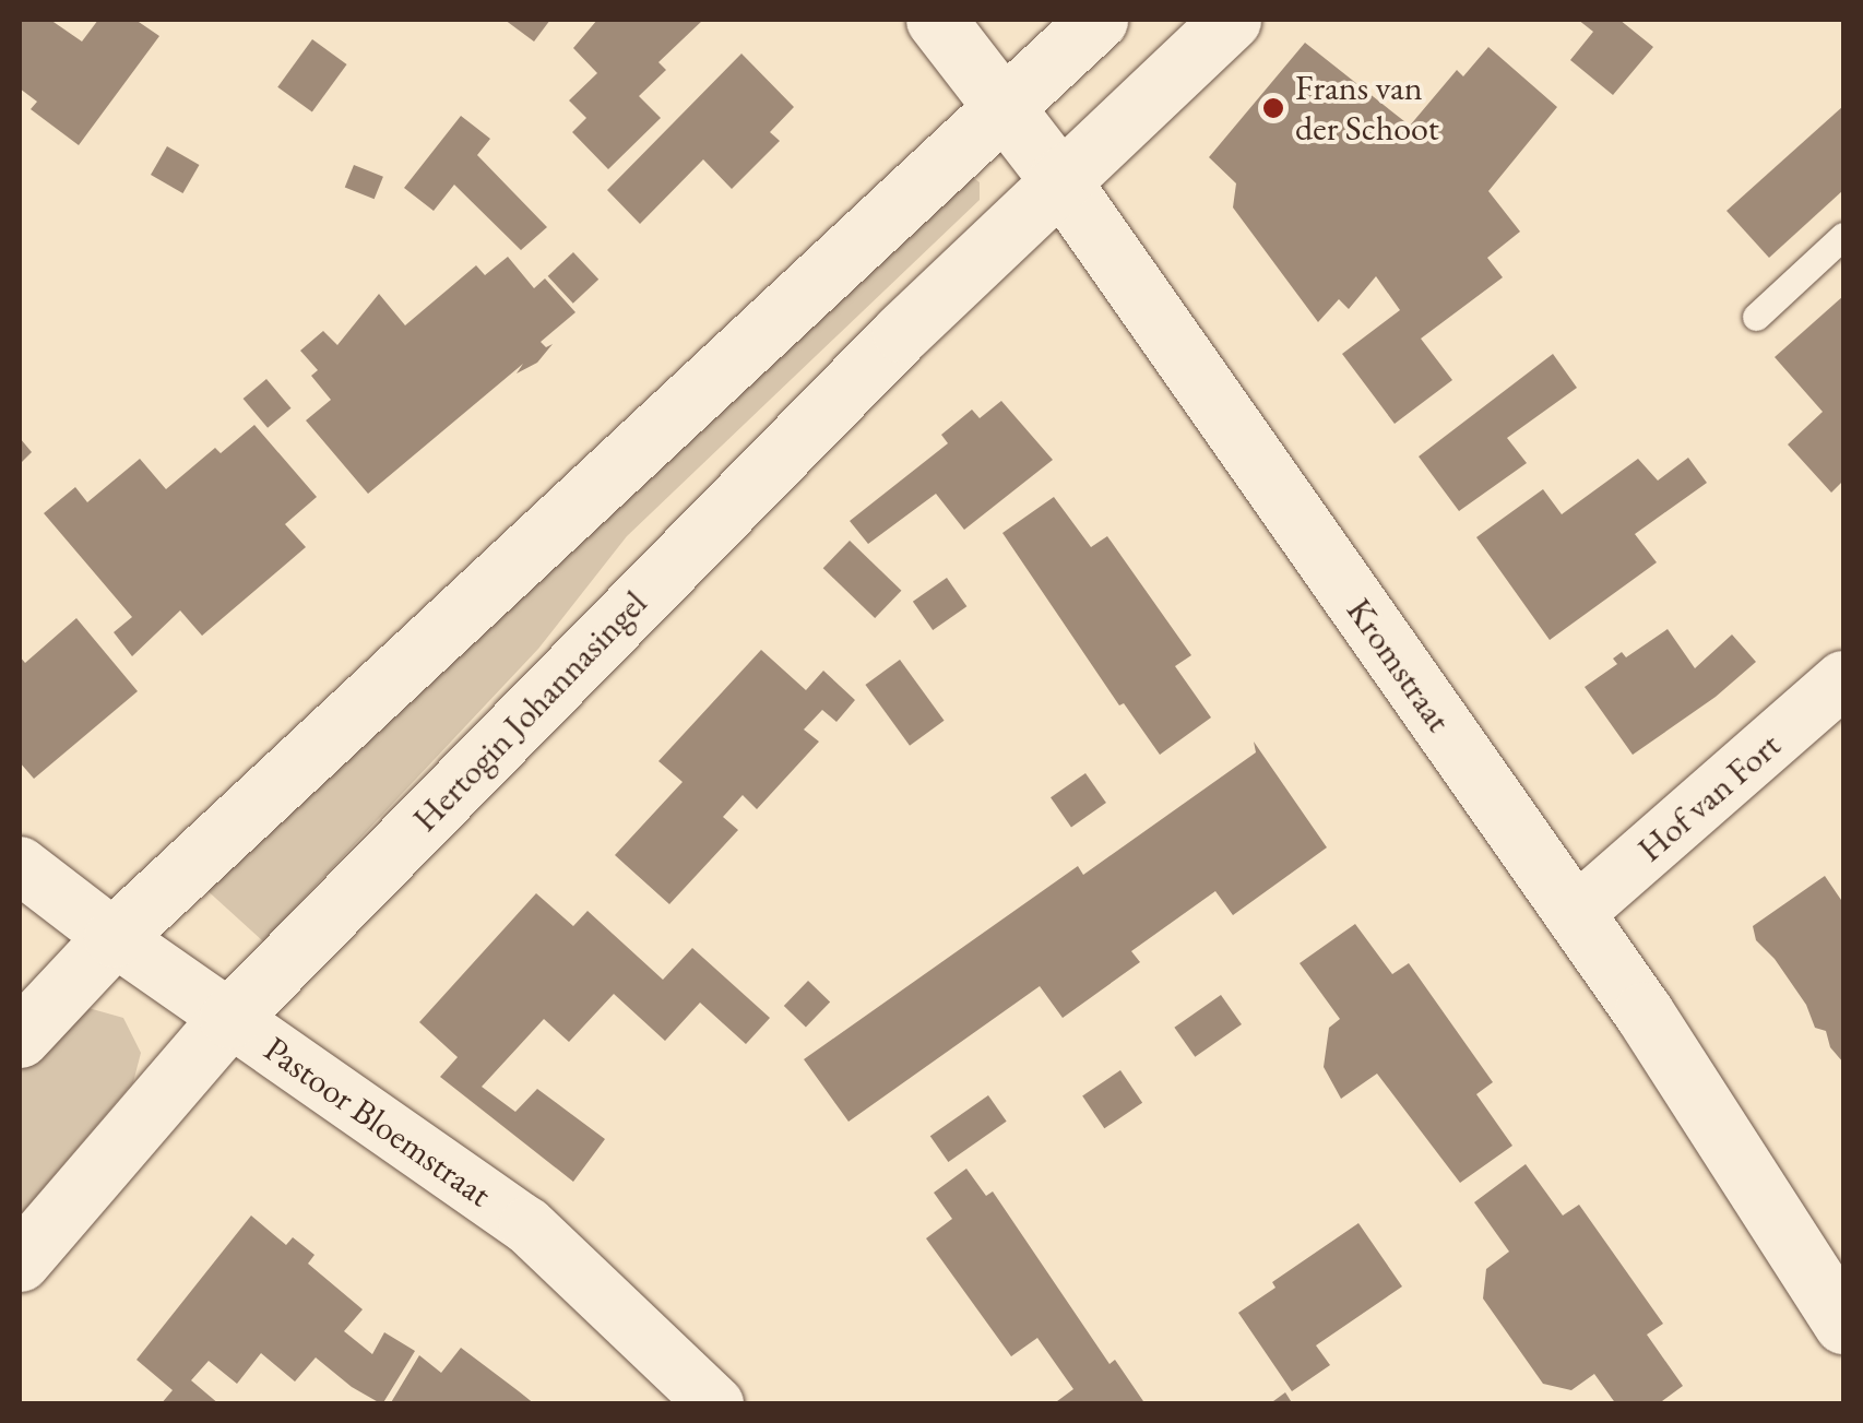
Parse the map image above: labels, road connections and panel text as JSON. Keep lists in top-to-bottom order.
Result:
{
  "streets": {
    "main road": ["Kromstraat", "Hertogin Johannasingel"],
    "street": ["Hof van Fort", "Pastoor Bloemstraat"]
  },
  "crossings": [
    ["Kromstraat", "Hertogin Johannasingel"],
    ["Kromstraat", "Hof van Fort"],
    ["Hertogin Johannasingel", "Pastoor Bloemstraat"]
  ],
  "places": ["Frans van der Schoot"]
}
